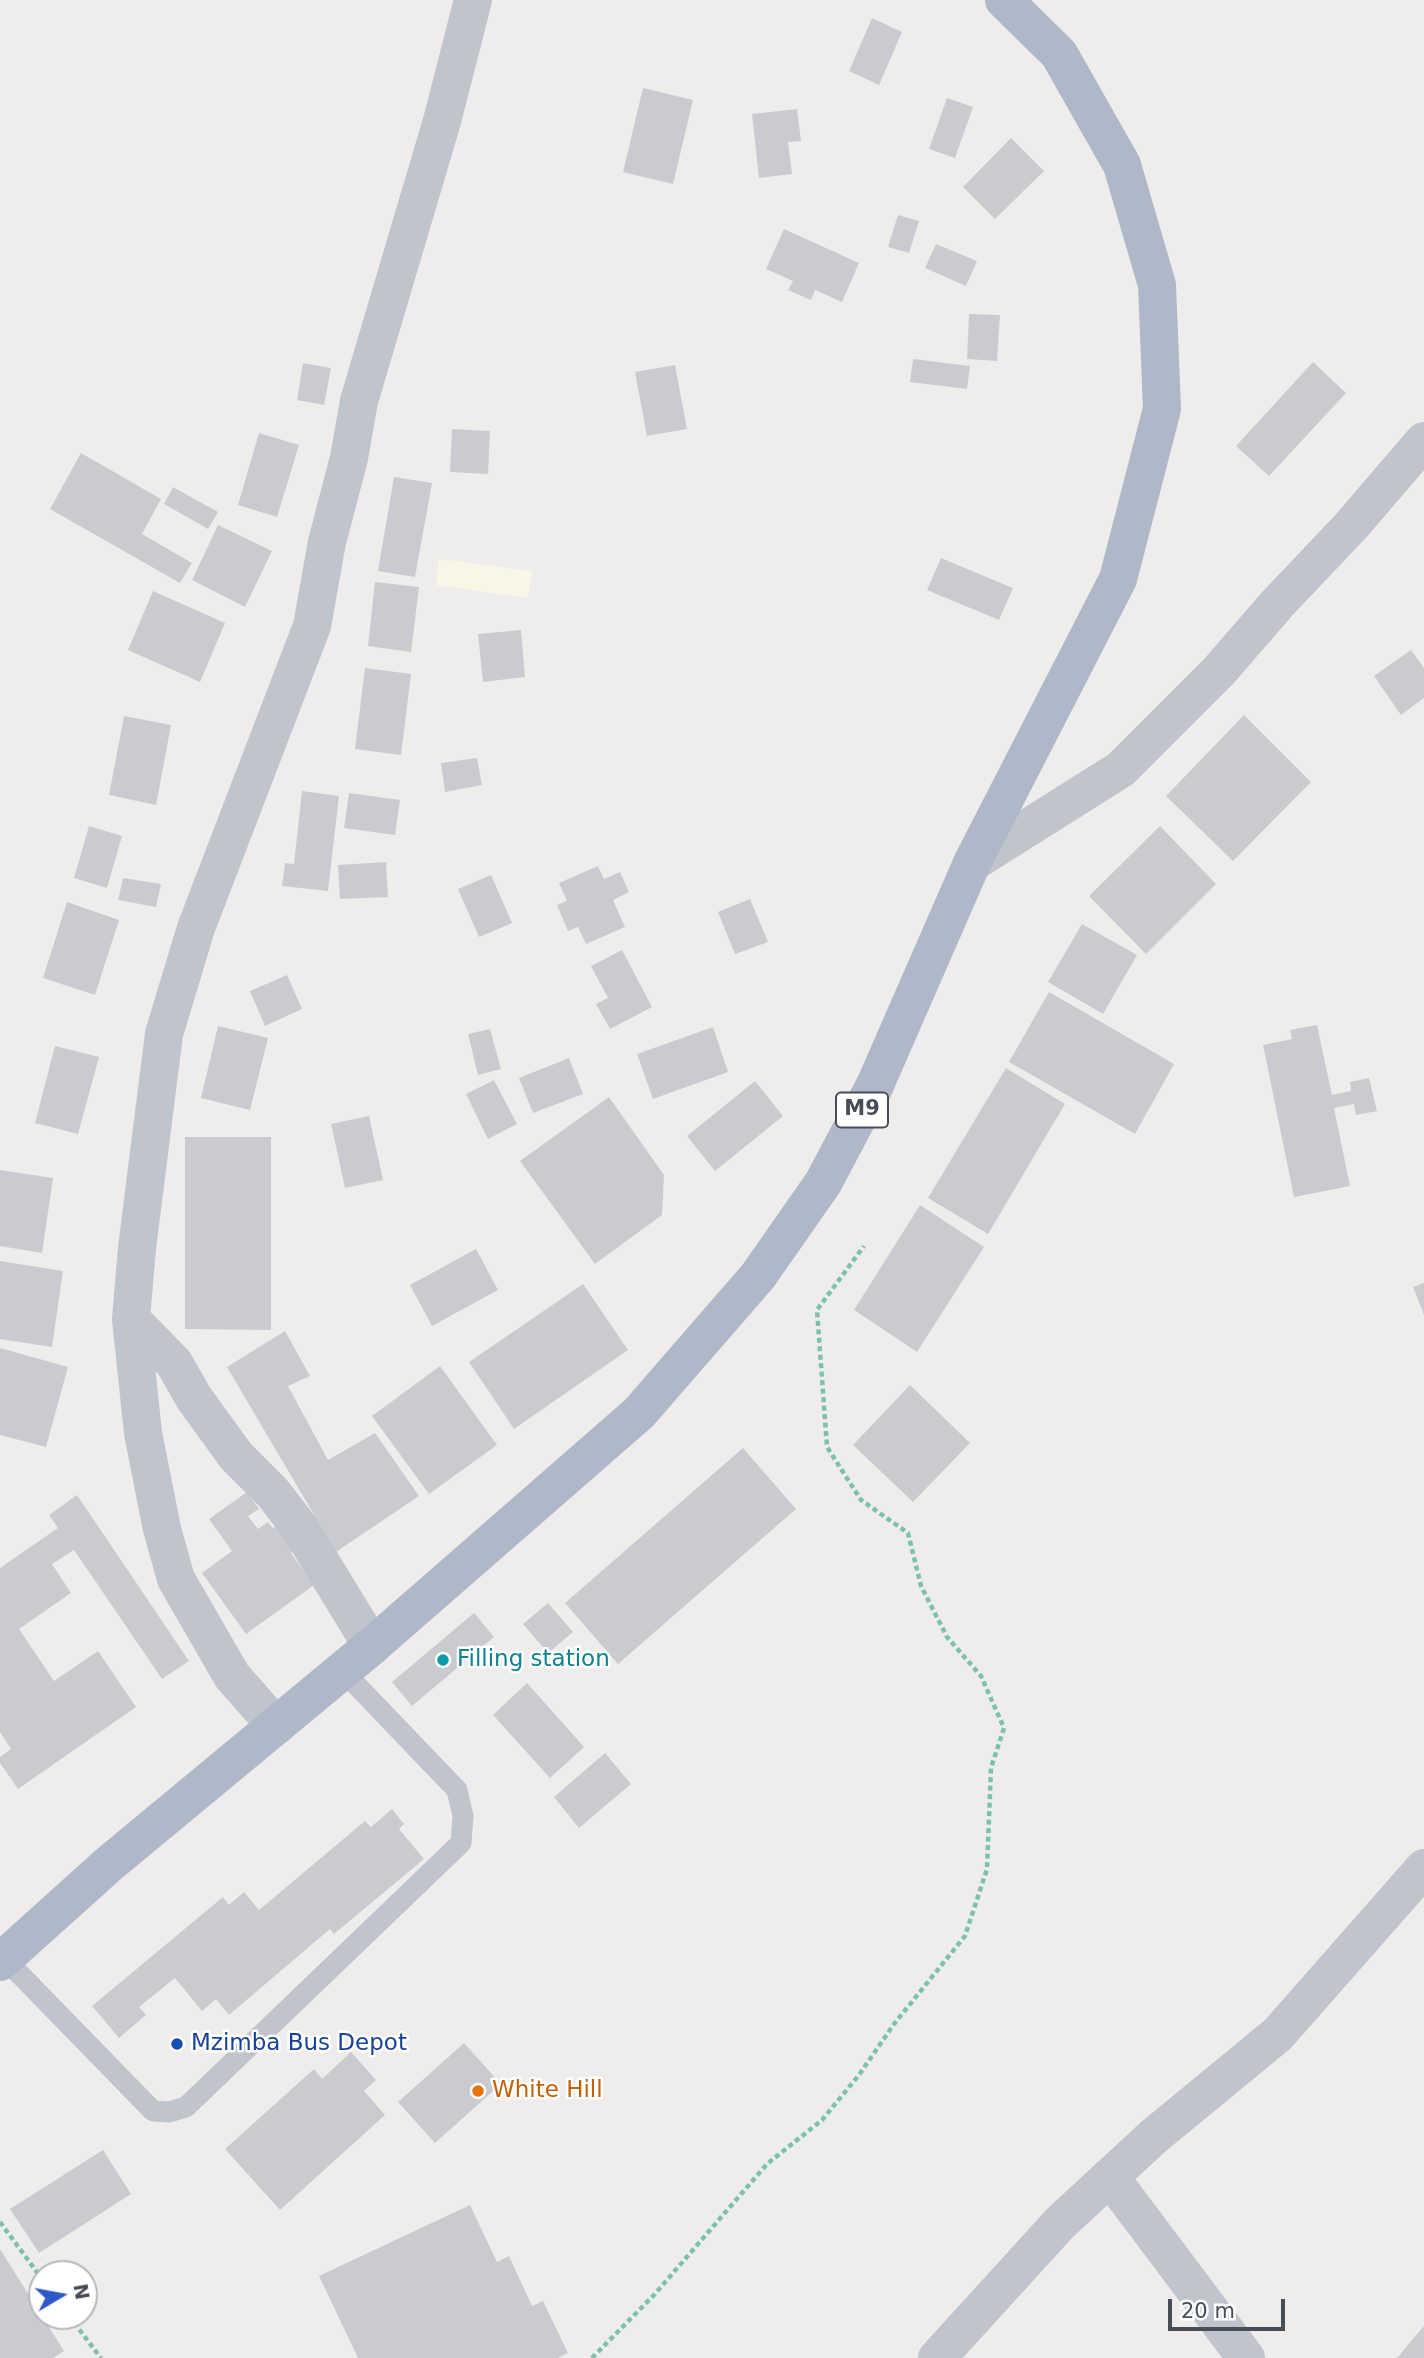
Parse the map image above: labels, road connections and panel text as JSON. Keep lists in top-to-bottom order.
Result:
{
  "streets": {
    "main road": ["M9"]
  },
  "places": ["Filling station", "Mzimba Bus Depot", "White Hill"],
  "scale_bar": "20 m",
  "north": "right"
}
